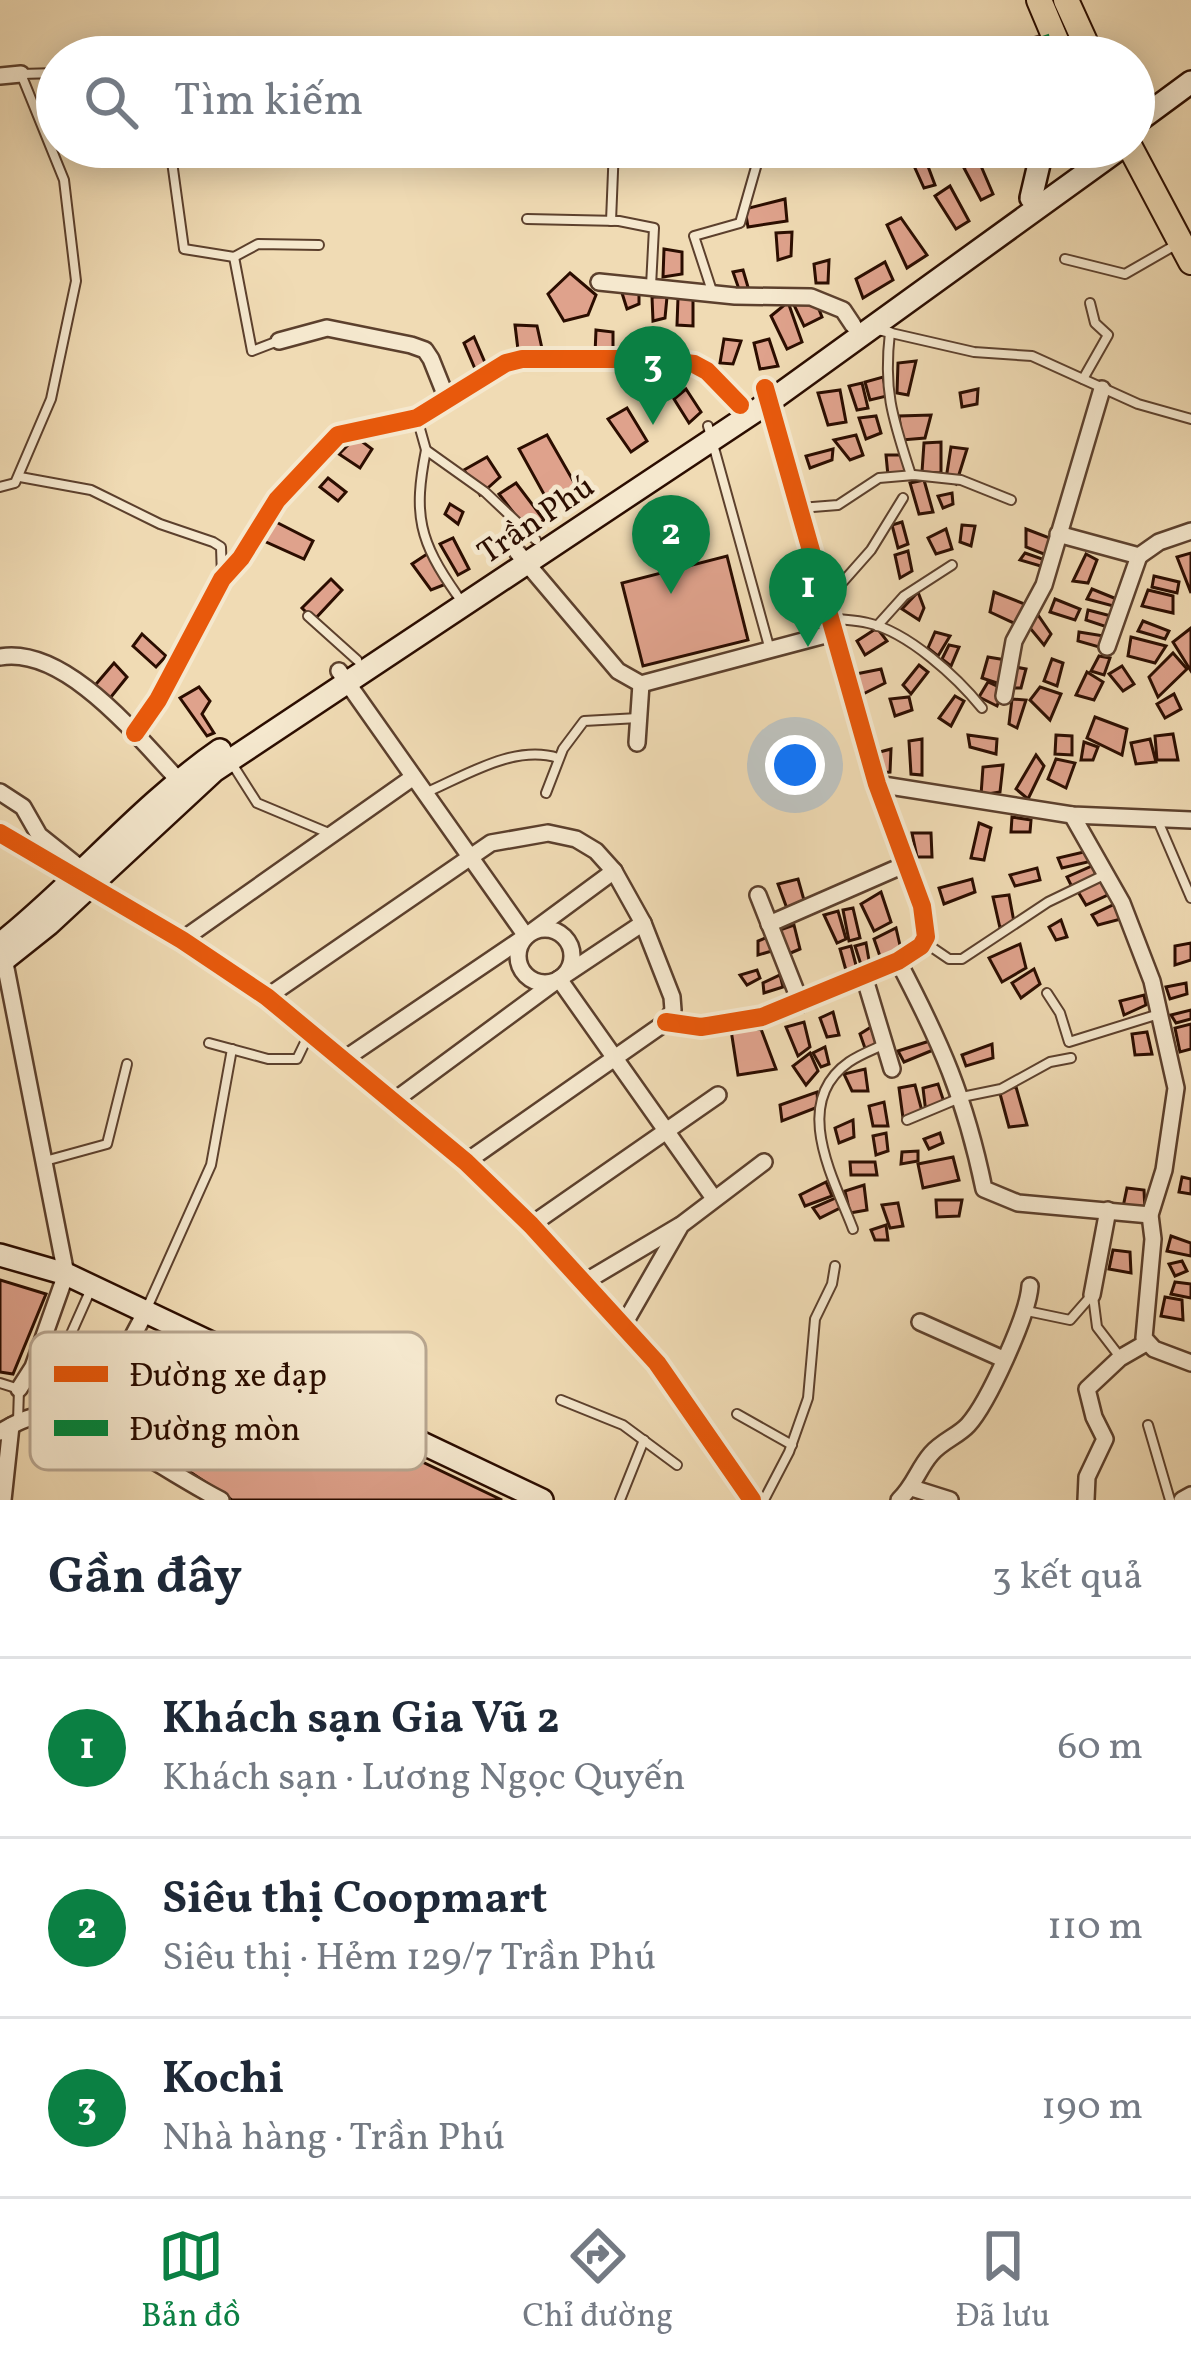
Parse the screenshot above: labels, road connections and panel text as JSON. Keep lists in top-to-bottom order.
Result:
{
  "streets": {
    "main road": ["Trần Phú"]
  },
  "legend": ["Đường xe đạp", "Đường mòn"],
  "page": {
    "search": "Tìm kiếm",
    "pins": ["3", "2", "1"],
    "heading": ["Gần đây", "3 kết quả"],
    "list": [
      {
        "mark": "1",
        "name": "Khách sạn Gia Vũ 2",
        "note": "Khách sạn · Lương Ngọc Quyến",
        "value": "60 m"
      },
      {
        "mark": "2",
        "name": "Siêu thị Coopmart",
        "note": "Siêu thị · Hẻm 129/7 Trần Phú",
        "value": "110 m"
      },
      {
        "mark": "3",
        "name": "Kochi",
        "note": "Nhà hàng · Trần Phú",
        "value": "190 m"
      }
    ],
    "nav": ["Bản đồ", "Chỉ đường", "Đã lưu"]
  }
}
